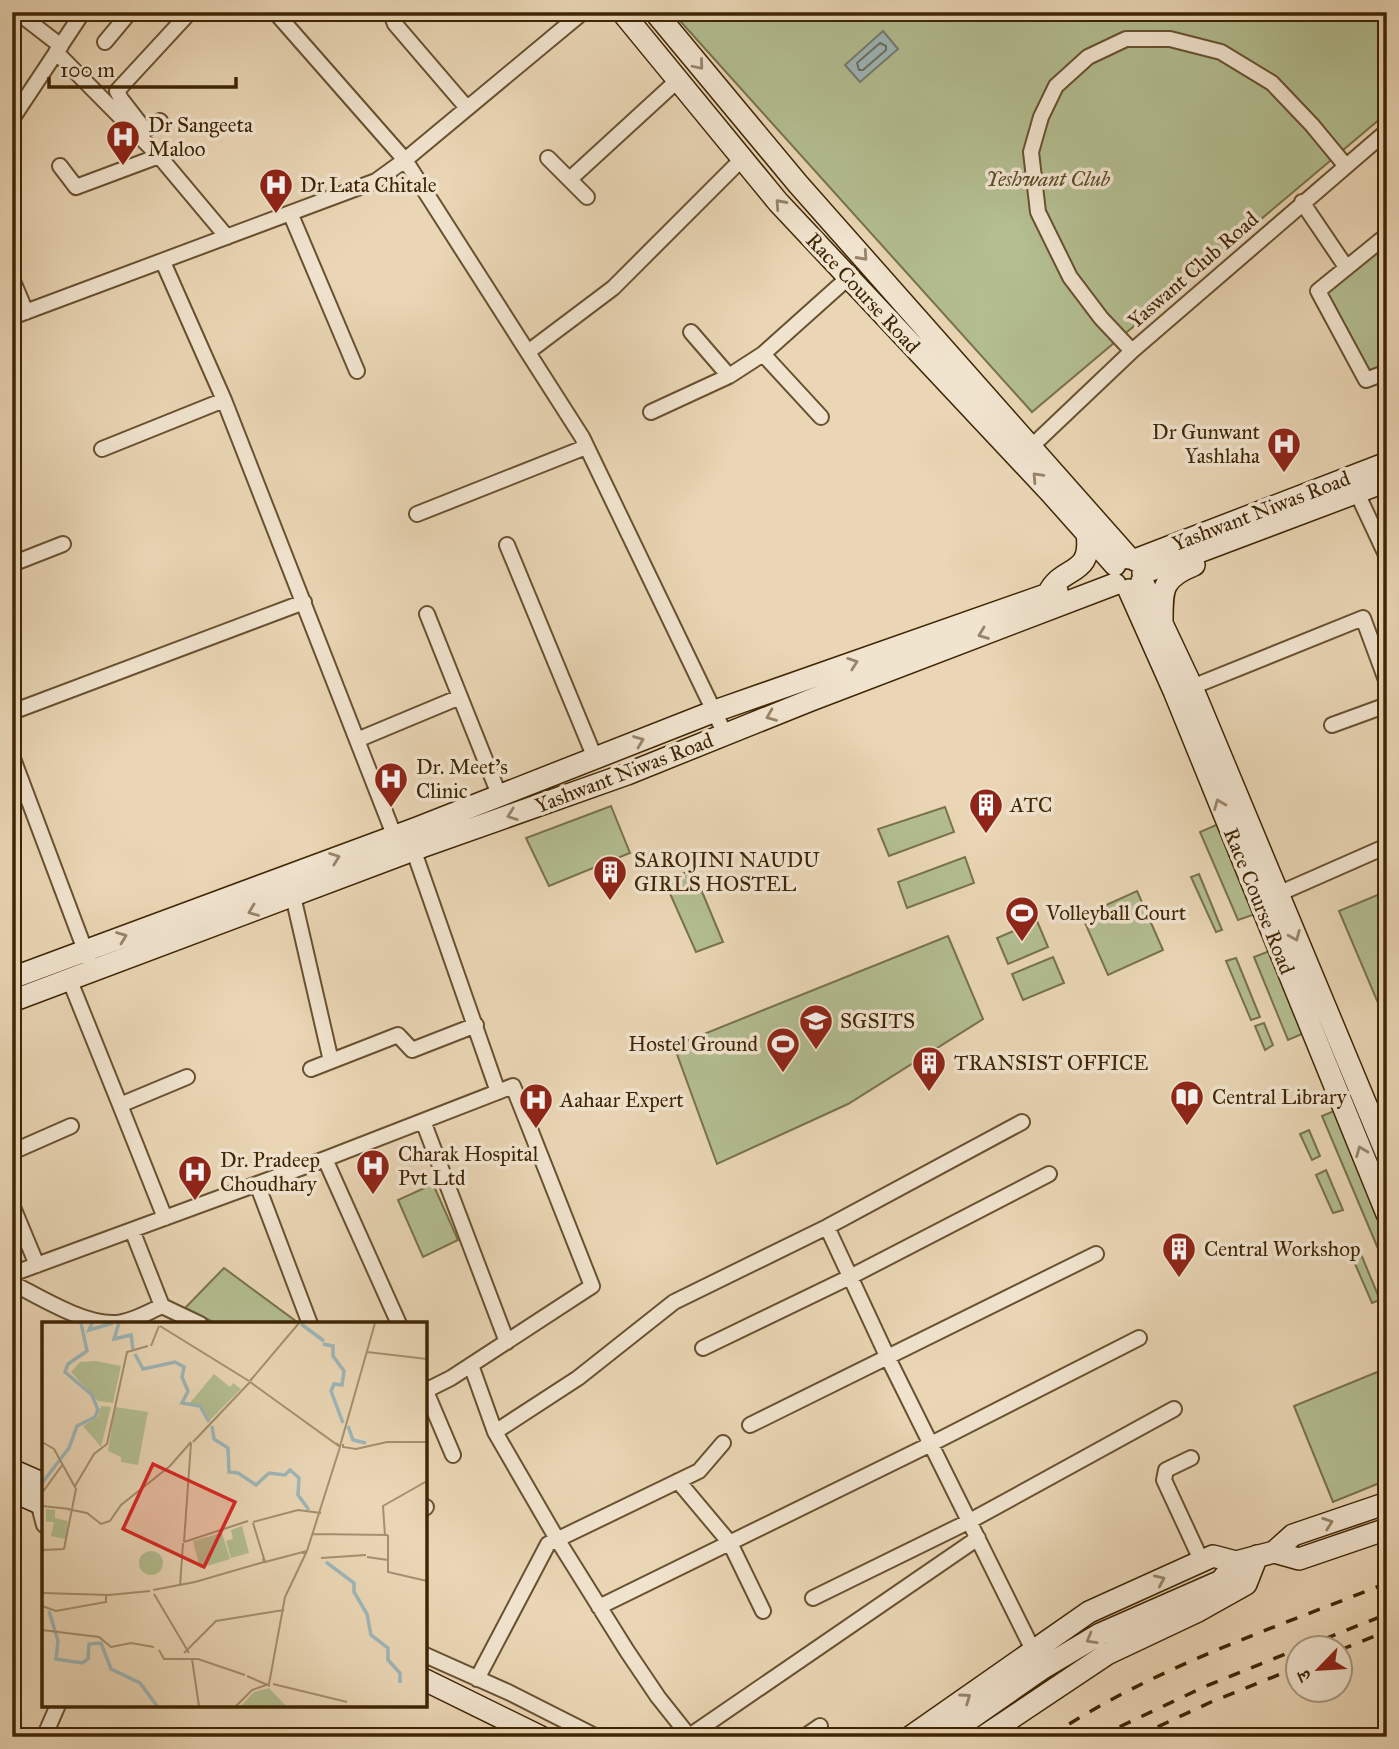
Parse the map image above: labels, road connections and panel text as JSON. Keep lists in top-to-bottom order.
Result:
{
  "streets": {
    "main road": ["Race Course Road", "Yashwant Niwas Road"],
    "street": ["Yaswant Club Road"]
  },
  "crossings": [
    ["Yaswant Club Road", "Race Course Road"],
    ["Race Course Road", "Yashwant Niwas Road"]
  ],
  "parks": ["Yeshwant Club"],
  "places": {
    "hospital": [
      "Dr Sangeeta Maloo",
      "Dr Lata Chitale",
      "Dr Gunwant Yashlaha",
      "Dr. Meet's Clinic",
      "Aahaar Expert",
      "Charak Hospital Pvt Ltd",
      "Dr. Pradeep Choudhary"
    ],
    "building": [
      "ATC",
      "SAROJINI NAUDU GIRLS HOSTEL",
      "TRANSIST OFFICE",
      "Central Workshop"
    ],
    "sports": ["Volleyball Court", "Hostel Ground"],
    "school or university": ["SGSITS"],
    "library": ["Central Library"]
  },
  "scale_bar": "100 m",
  "north": "bottom left"
}
